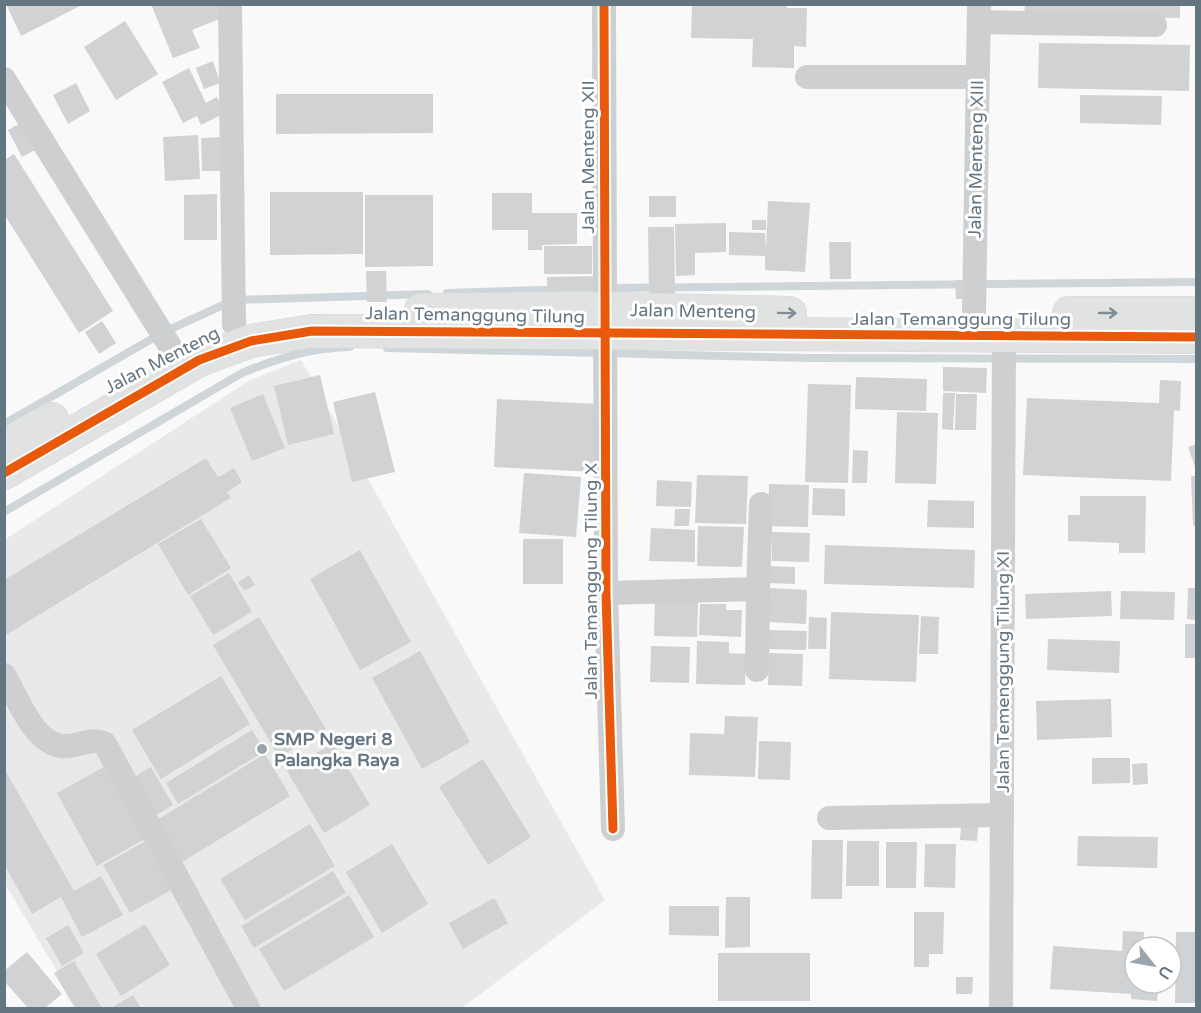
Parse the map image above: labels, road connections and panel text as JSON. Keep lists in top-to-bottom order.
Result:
{
  "streets": {
    "street": [
      "Jalan Menteng XII",
      "Jalan Menteng XIII",
      "Jalan Menteng",
      "Jalan Temanggung Tilung",
      "Jalan Tamanggung Tilung X",
      "Jalan Temenggung Tilung XI"
    ]
  },
  "crossings": [
    ["Jalan Menteng XII", "Jalan Menteng"],
    ["Jalan Menteng XII", "Jalan Temanggung Tilung"],
    ["Jalan Menteng XII", "Jalan Tamanggung Tilung X"],
    ["Jalan Menteng XIII", "Jalan Menteng"],
    ["Jalan Menteng", "Jalan Temanggung Tilung"],
    ["Jalan Menteng", "Jalan Tamanggung Tilung X"],
    ["Jalan Temanggung Tilung", "Jalan Tamanggung Tilung X"],
    ["Jalan Temanggung Tilung", "Jalan Temenggung Tilung XI"]
  ],
  "places": ["SMP Negeri 8 Palangka Raya"],
  "north": "bottom right"
}
